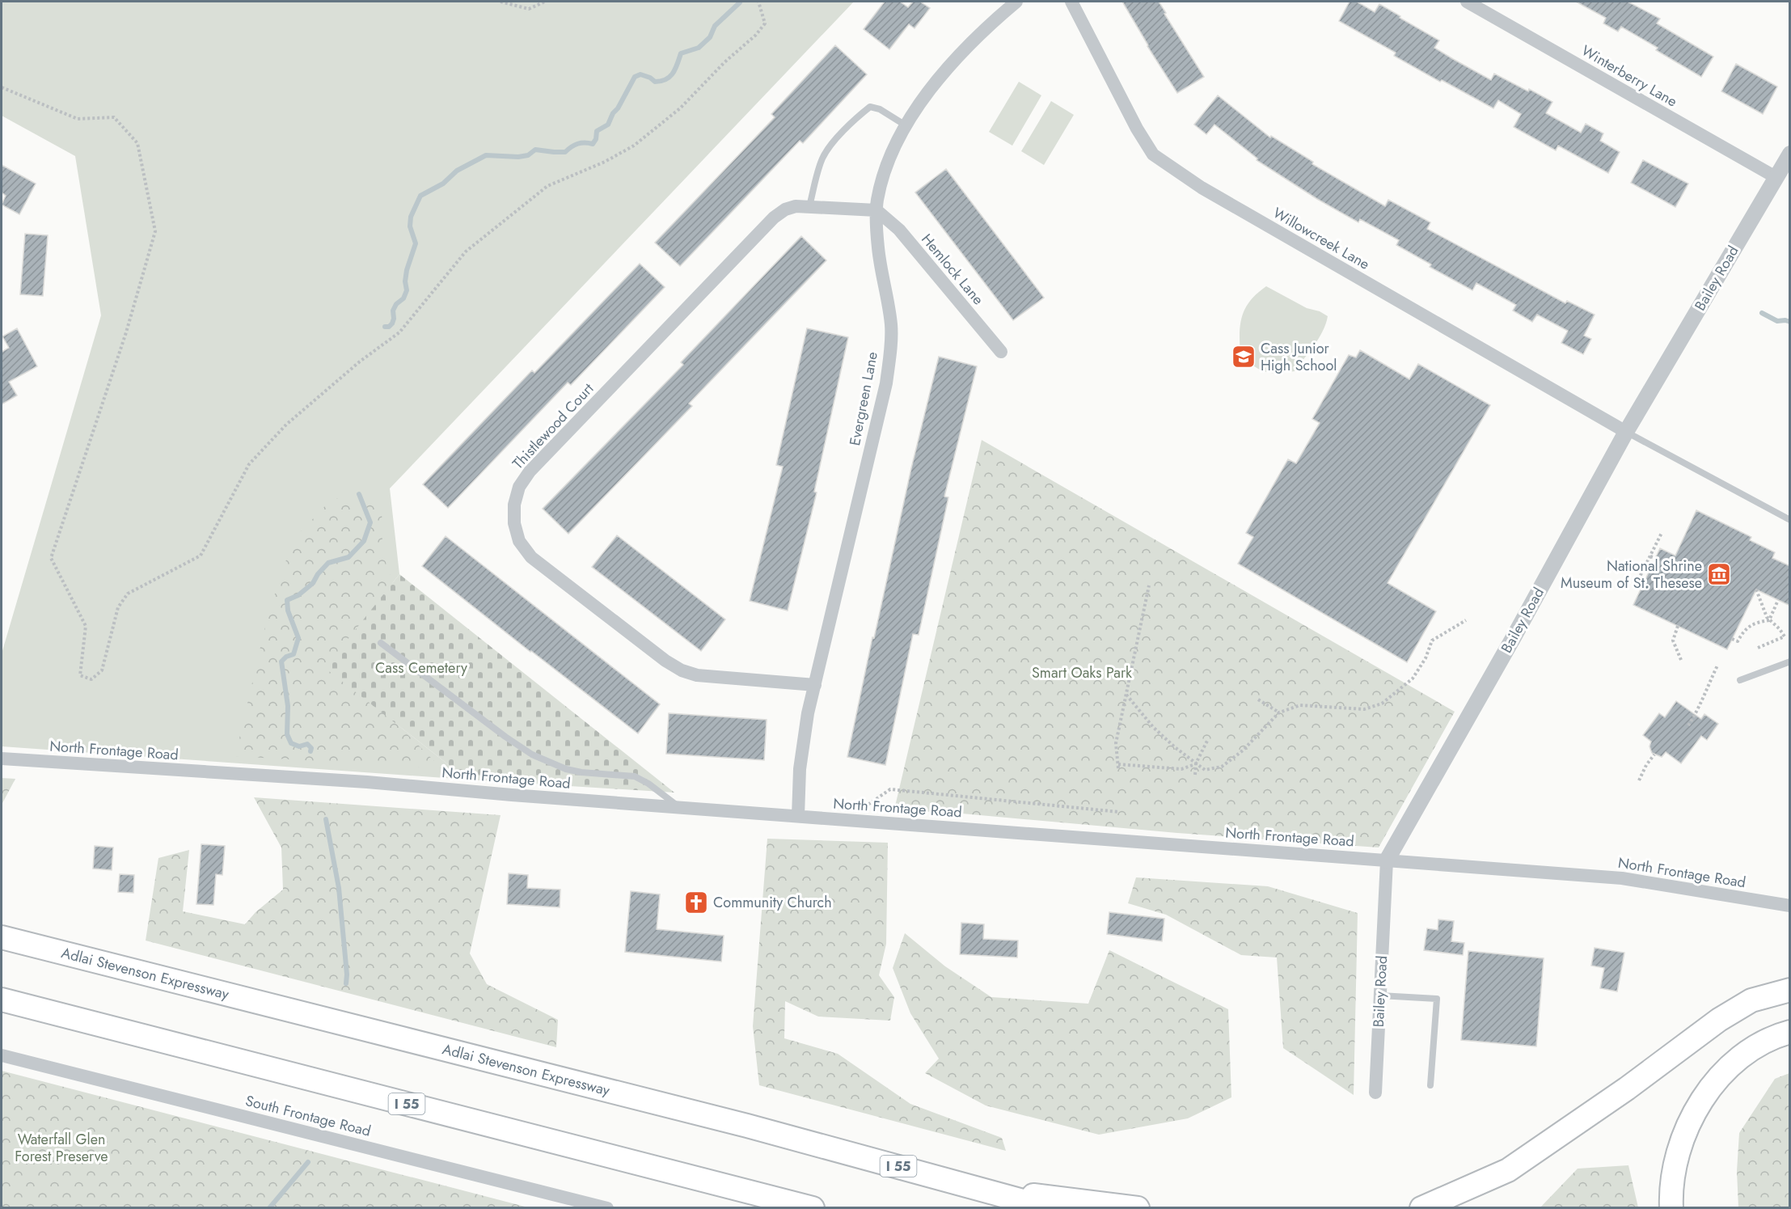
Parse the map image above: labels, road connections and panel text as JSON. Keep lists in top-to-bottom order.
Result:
{
  "streets": {
    "highway": ["Adlai Stevenson Expressway", "I 55"],
    "street": [
      "Winterberry Lane",
      "Willowcreek Lane",
      "Hemlock Lane",
      "Bailey Road",
      "Evergreen Lane",
      "Thistlewood Court",
      "North Frontage Road",
      "South Frontage Road"
    ]
  },
  "crossings": [
    ["Winterberry Lane", "Bailey Road"],
    ["Willowcreek Lane", "Bailey Road"],
    ["Hemlock Lane", "Evergreen Lane"],
    ["Hemlock Lane", "Thistlewood Court"],
    ["Bailey Road", "North Frontage Road"],
    ["Evergreen Lane", "Thistlewood Court"],
    ["Evergreen Lane", "North Frontage Road"]
  ],
  "parks": ["Cass Cemetery", "Smart Oaks Park", "Waterfall Glen Forest Preserve"],
  "places": {
    "school or university": ["Cass Junior High School"],
    "museum": ["National Shrine Museum of St. Thesese"],
    "church": ["Community Church"]
  }
}
